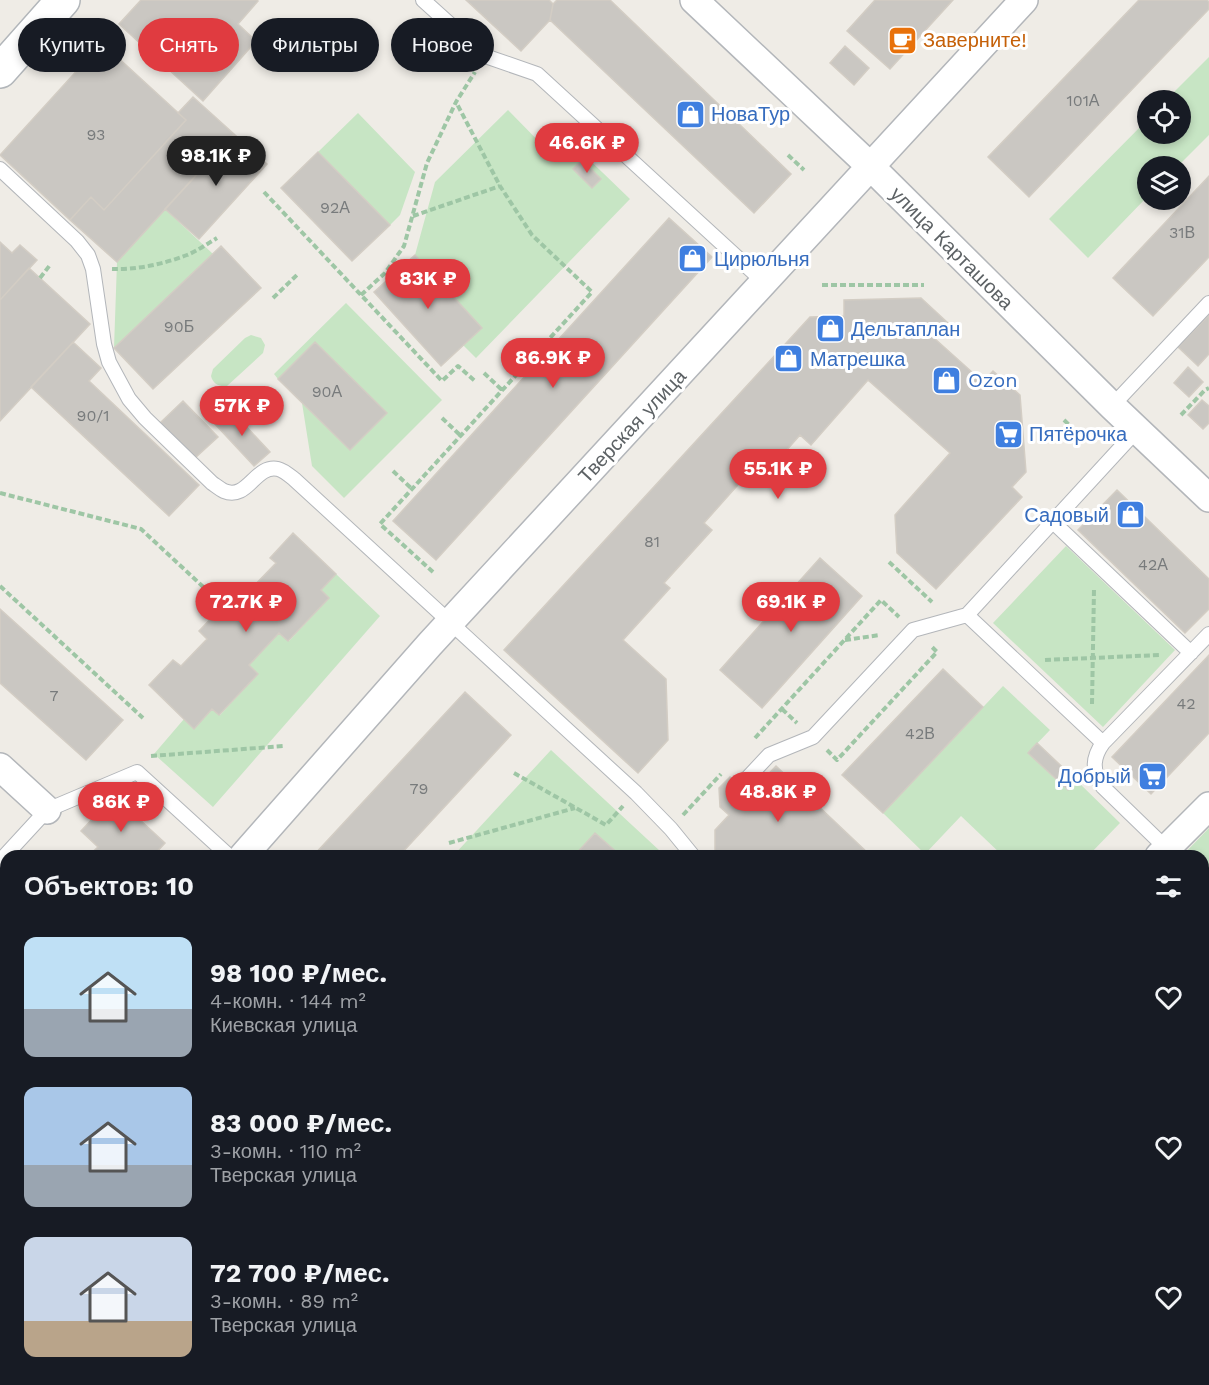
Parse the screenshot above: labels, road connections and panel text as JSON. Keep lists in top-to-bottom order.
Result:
{
  "streets": {
    "street": ["улица Карташова", "Тверская улица"]
  },
  "crossings": [
    ["улица Карташова", "Тверская улица"]
  ],
  "places": {
    "cafe": ["Заверните!"],
    "shop": [
      "НоваТур",
      "Цирюльня",
      "Дельтаплан",
      "Матрешка",
      "Ozon",
      "Садовый"
    ],
    "supermarket": ["Пятёрочка", "Добрый"]
  },
  "house_numbers": [
    "101А",
    "93",
    "92А",
    "31В",
    "90Б",
    "90А",
    "90/1",
    "81",
    "42А",
    "7",
    "42",
    "42В",
    "79"
  ],
  "page": {
    "chip": [
      "Купить",
      "Снять",
      "Фильтры",
      "Новое"
    ],
    "price": [
      "46.6K ₽",
      "98.1K ₽",
      "83K ₽",
      "86.9K ₽",
      "57K ₽",
      "55.1K ₽",
      "72.7K ₽",
      "69.1K ₽",
      "48.8K ₽",
      "86K ₽"
    ],
    "heading": "Объектов: 10",
    "list": [
      {
        "name": "98 100 ₽/мес.",
        "note": "4-комн. · 144 m² · Киевская улица"
      },
      {
        "name": "83 000 ₽/мес.",
        "note": "3-комн. · 110 m² · Тверская улица"
      },
      {
        "name": "72 700 ₽/мес.",
        "note": "3-комн. · 89 m² · Тверская улица"
      }
    ]
  }
}
